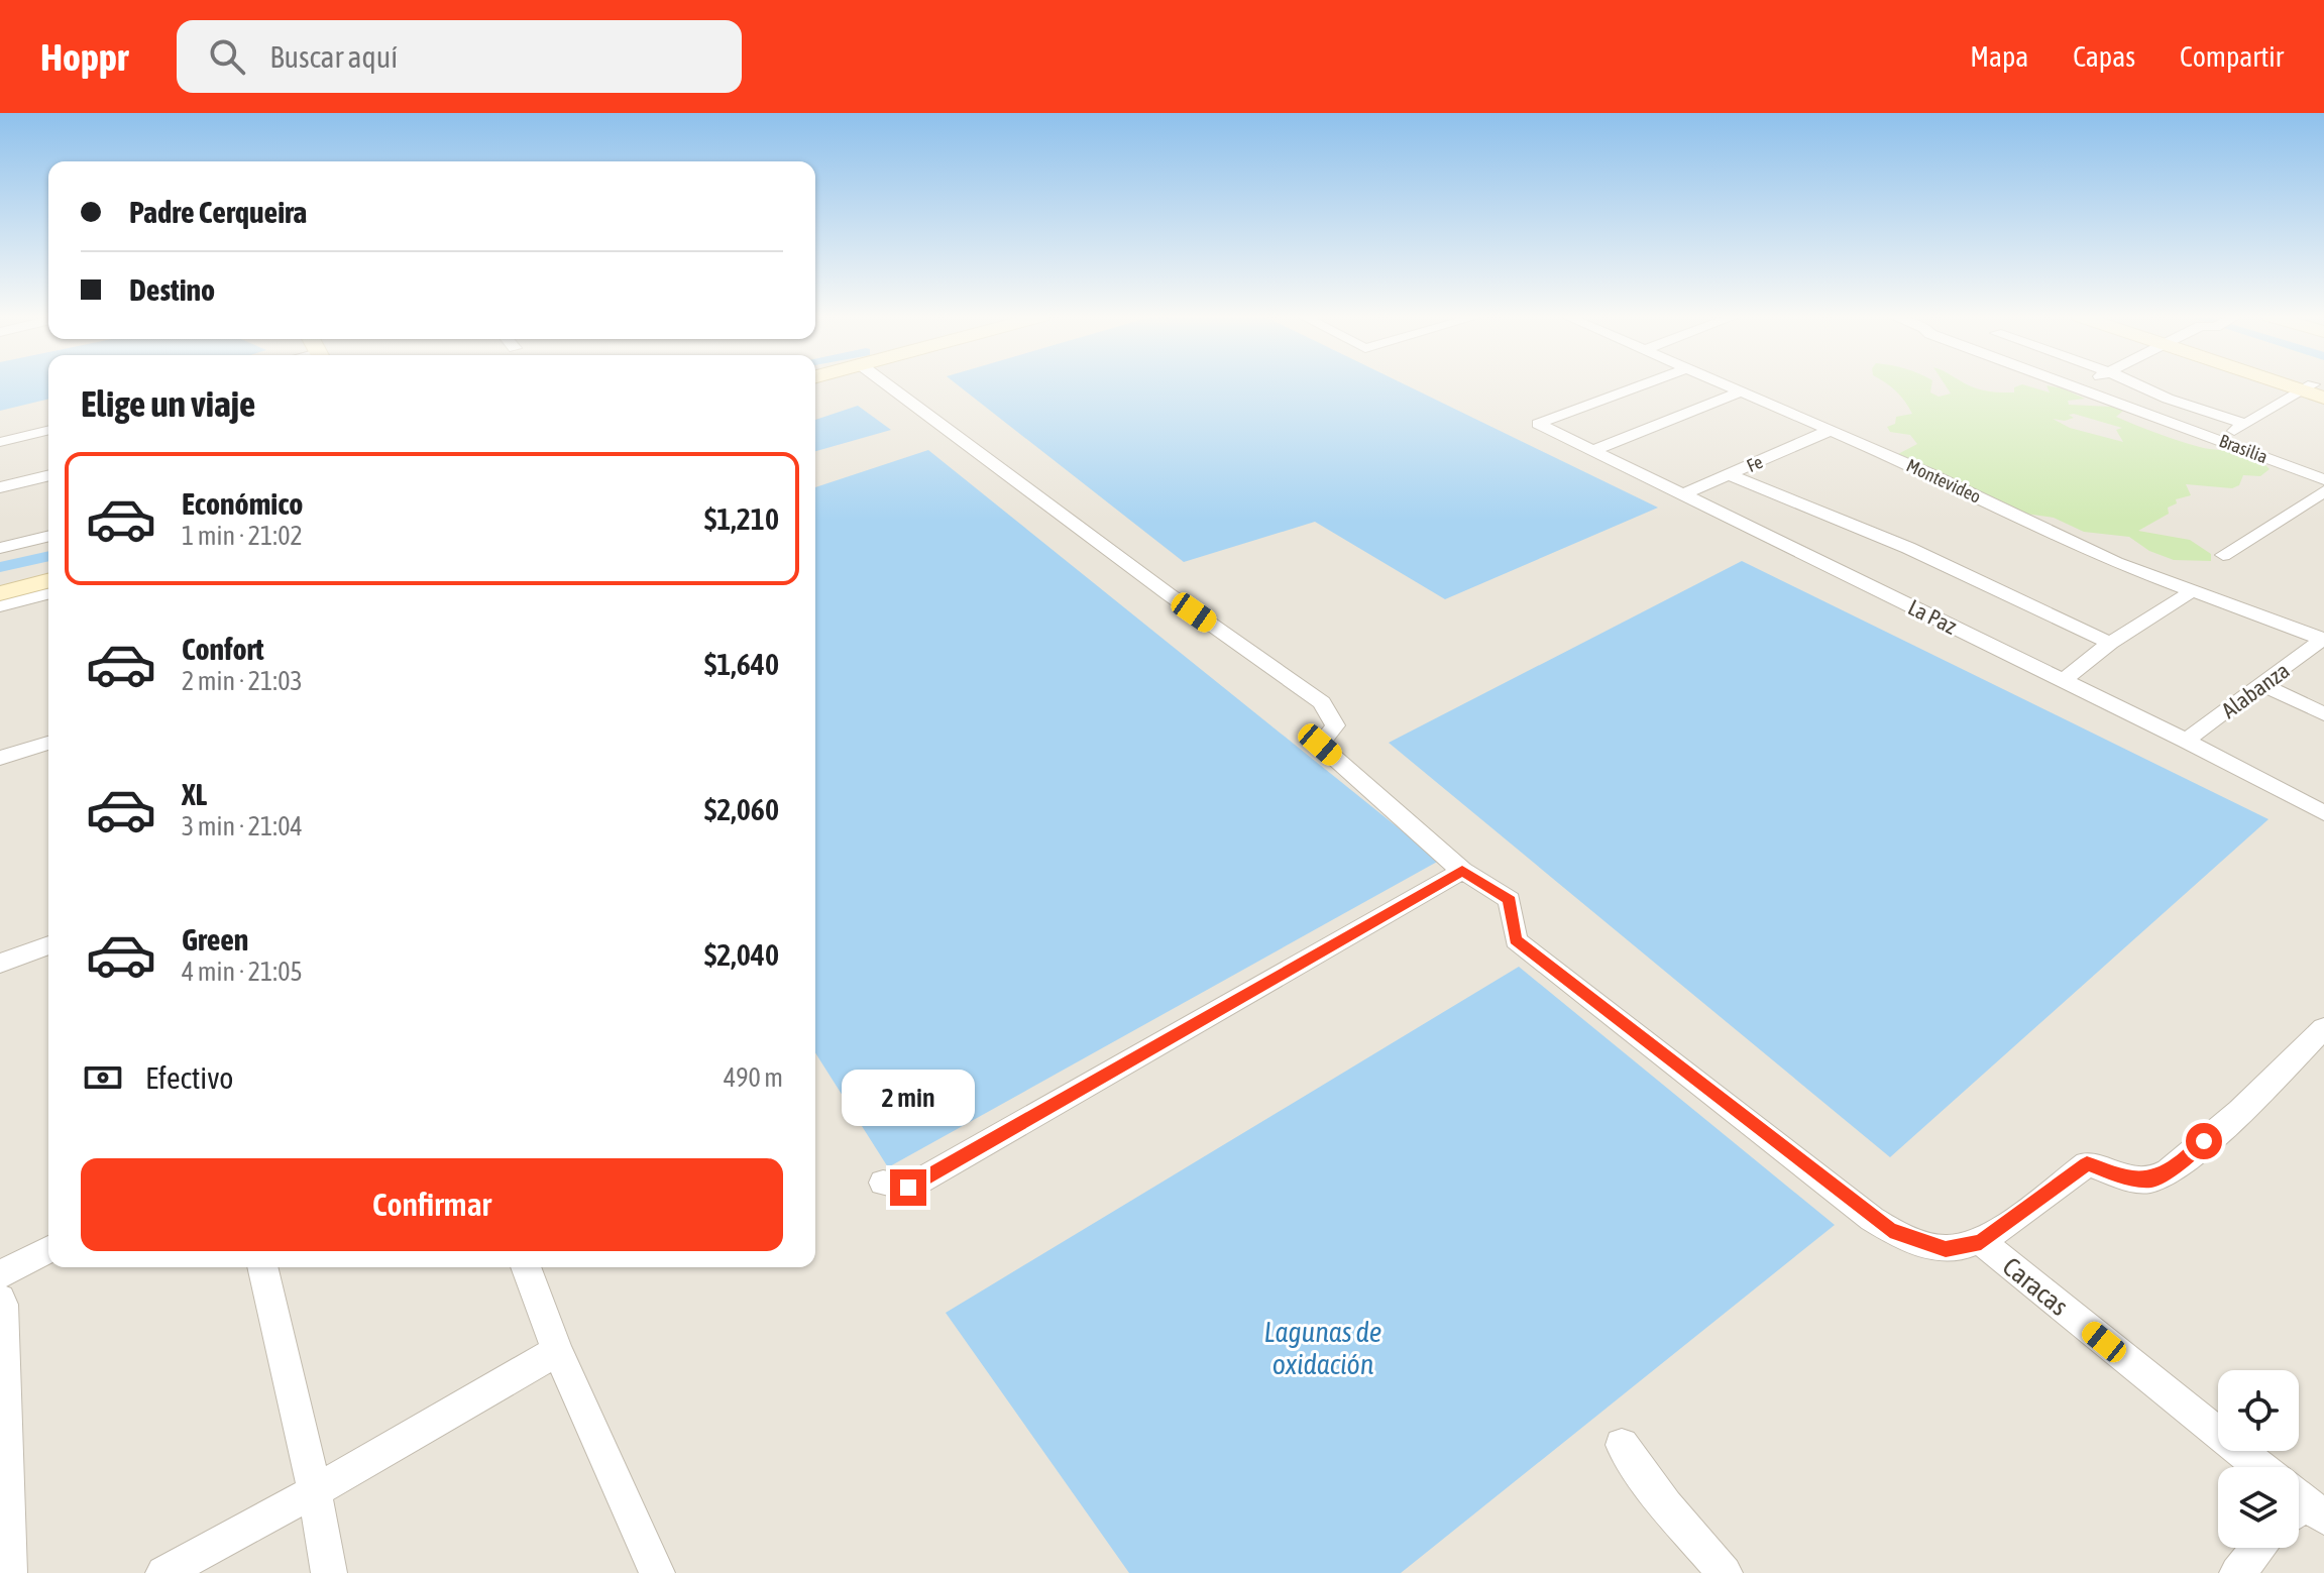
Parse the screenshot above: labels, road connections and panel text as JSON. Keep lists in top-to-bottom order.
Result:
{
  "streets": {
    "street": [
      "Brasilia",
      "Fe",
      "Montevideo",
      "La Paz",
      "Alabanza",
      "Caracas"
    ]
  },
  "crossings": [
    ["Fe", "Montevideo"],
    ["Fe", "La Paz"],
    ["Montevideo", "Alabanza"],
    ["La Paz", "Alabanza"]
  ],
  "water": ["Lagunas de oxidación"],
  "page": {
    "header": "Hoppr",
    "search": "Buscar aquí",
    "nav": ["Mapa", "Capas", "Compartir"],
    "banner": ["Padre Cerqueira", "Destino"],
    "heading": "Elige un viaje",
    "list": [
      {
        "name": "Económico",
        "note": "1 min · 21:02",
        "value": "$1,210"
      },
      {
        "name": "Confort",
        "note": "2 min · 21:03",
        "value": "$1,640"
      },
      {
        "name": "XL",
        "note": "3 min · 21:04",
        "value": "$2,060"
      },
      {
        "name": "Green",
        "note": "4 min · 21:05",
        "value": "$2,040"
      }
    ],
    "pay": ["Efectivo", "490 m"],
    "bubble": "2 min",
    "buttons": "Confirmar"
  }
}
